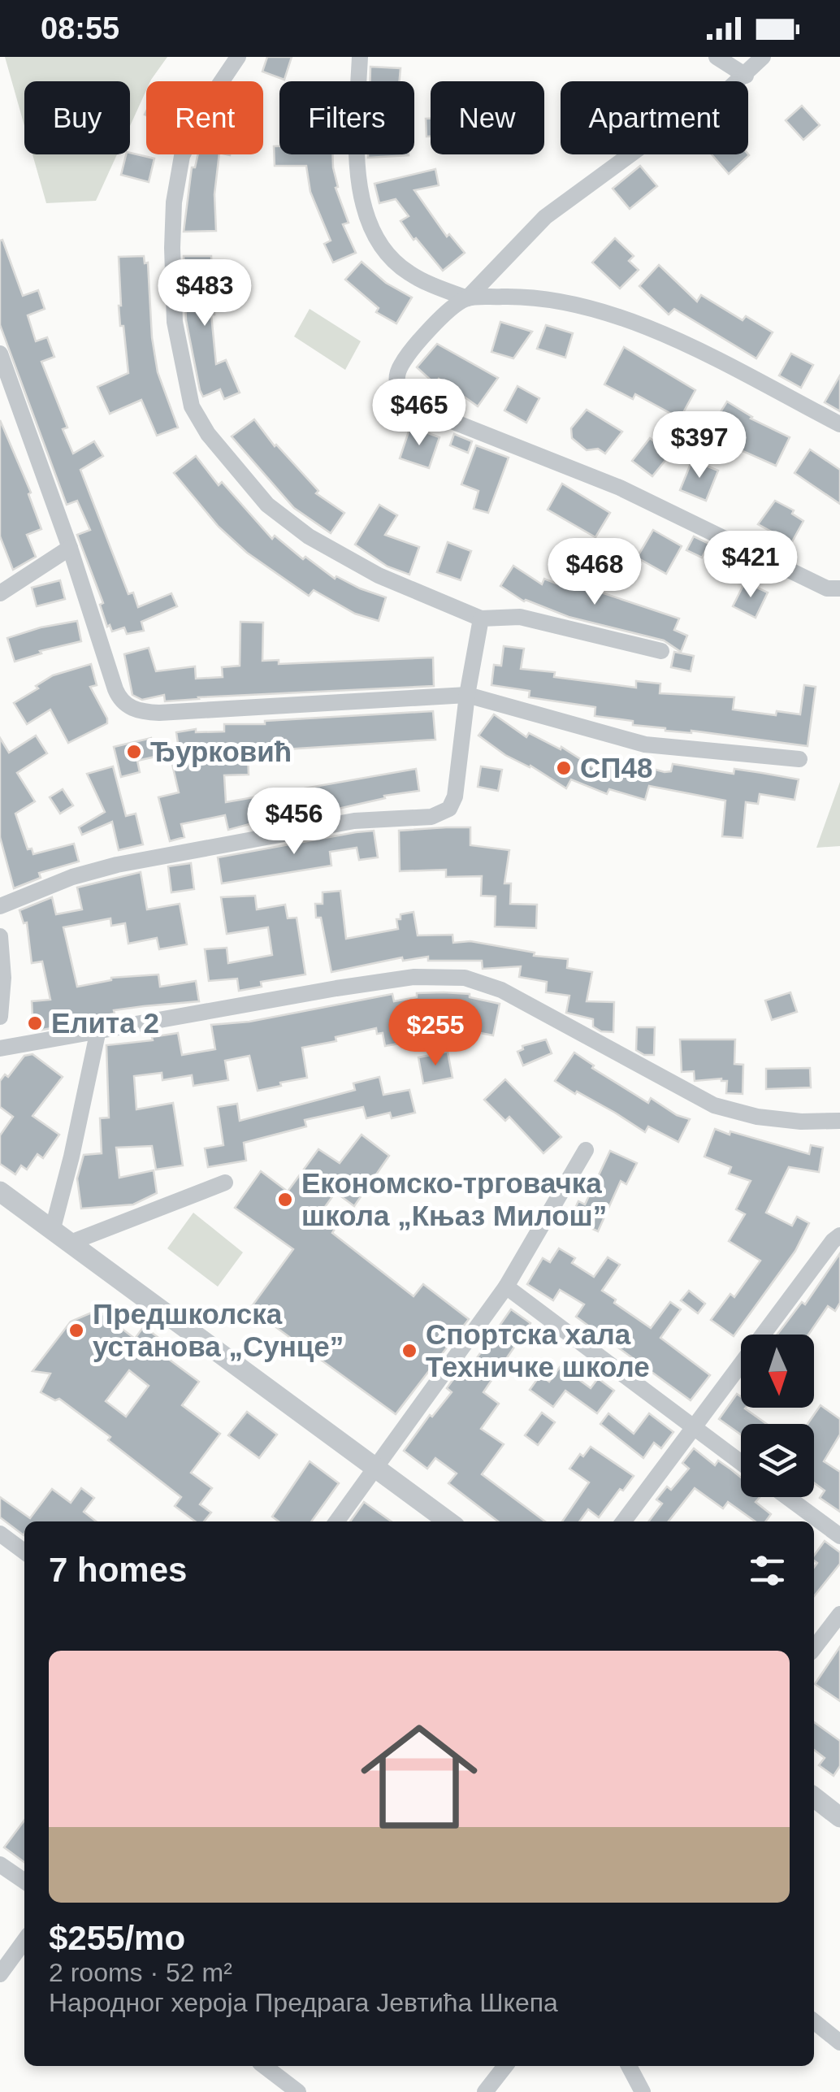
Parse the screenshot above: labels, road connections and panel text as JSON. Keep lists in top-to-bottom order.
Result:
{
  "places": [
    "Ђурковић",
    "СП48",
    "Елита 2",
    "Економско-трговачка школа „Књаз Милош”",
    "Предшколска установа „Сунце”",
    "Спортска хала Техничке школе"
  ],
  "north": "bottom",
  "page": {
    "status": "08:55",
    "chip": [
      "Buy",
      "Rent",
      "Filters",
      "New",
      "Apartment"
    ],
    "price": [
      "$483",
      "$465",
      "$397",
      "$421",
      "$468",
      "$456",
      "$255"
    ],
    "heading": "7 homes",
    "list": [
      {
        "name": "$255/mo",
        "note": "2 rooms · 52 m² · Народног хероја Предрага Јевтића Шкепа"
      }
    ]
  }
}
